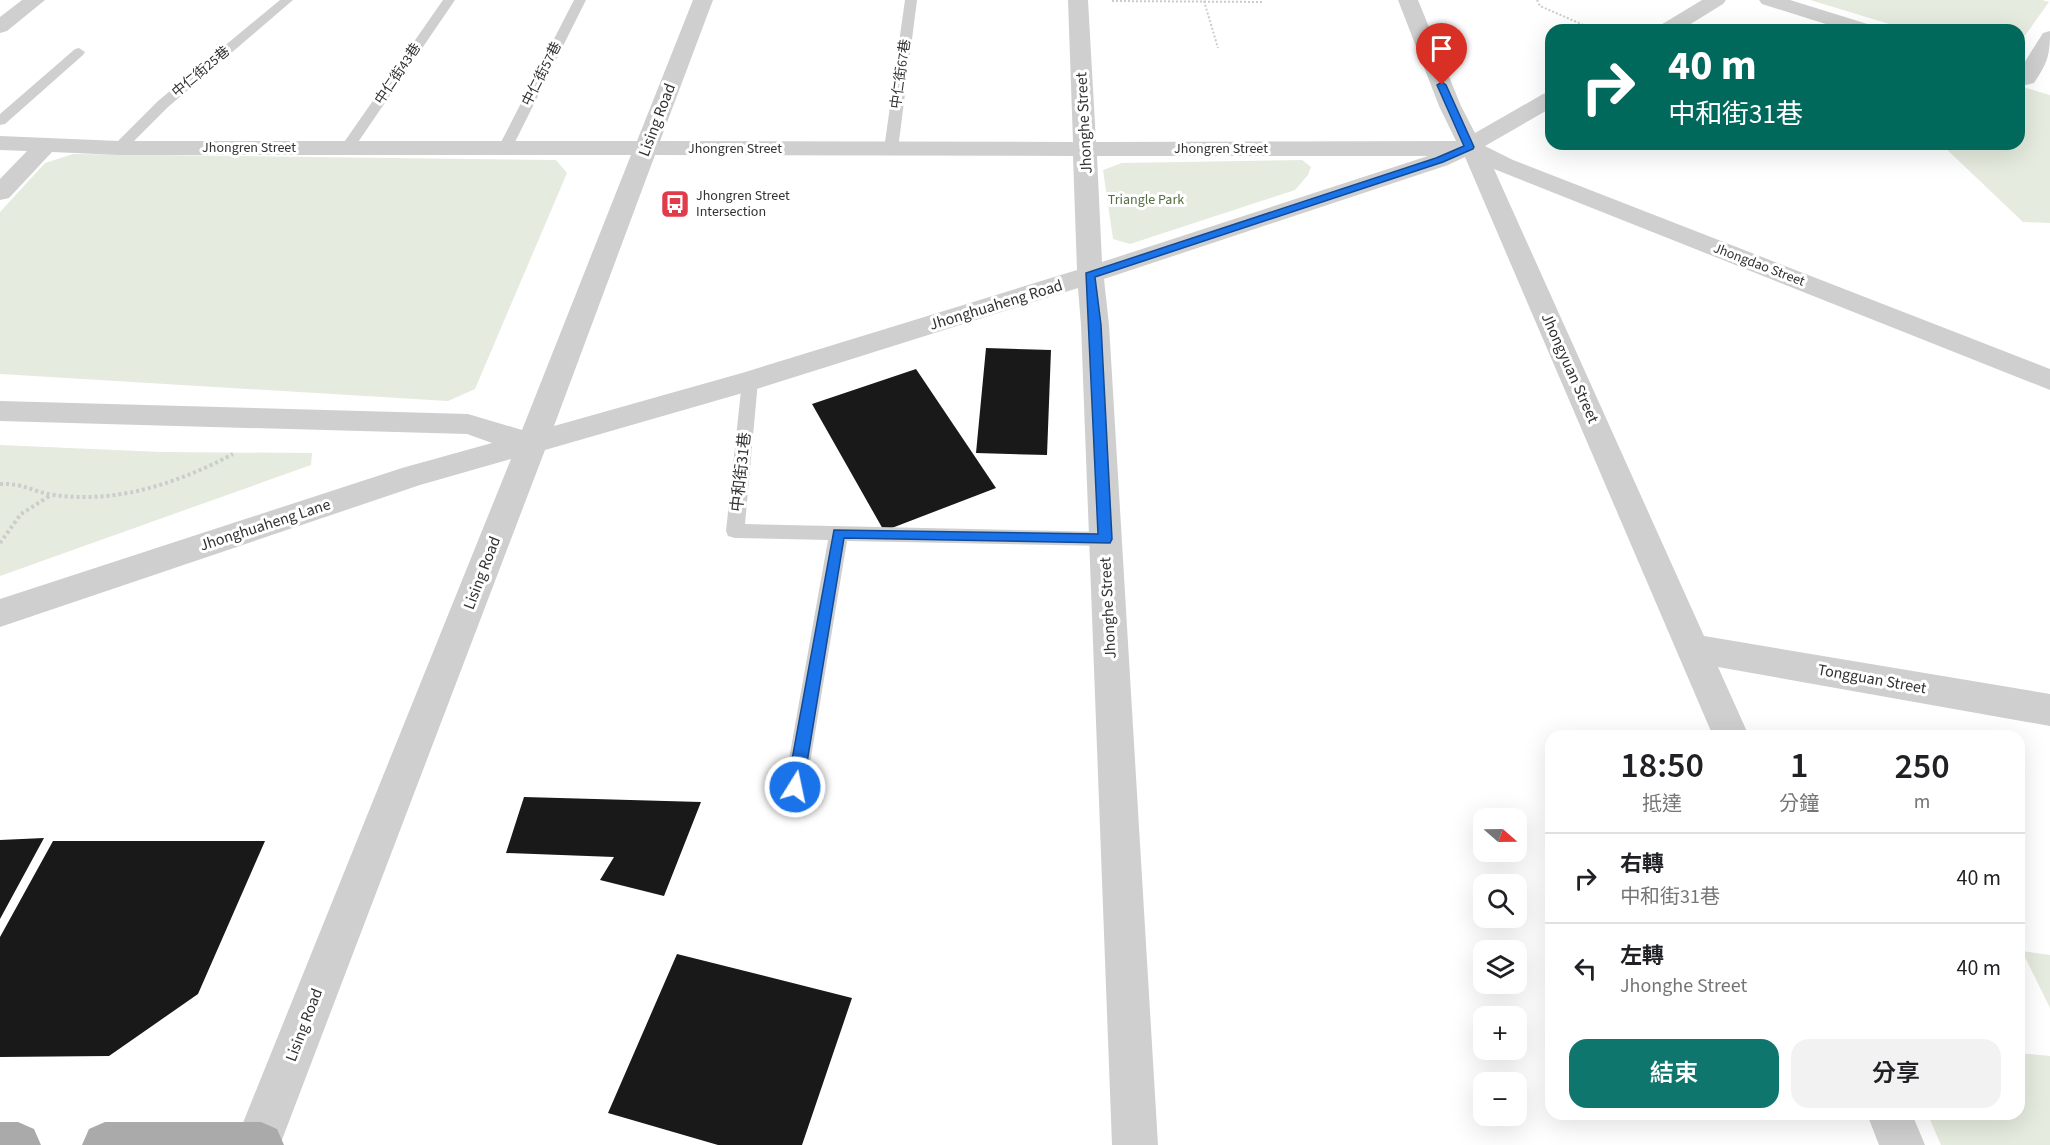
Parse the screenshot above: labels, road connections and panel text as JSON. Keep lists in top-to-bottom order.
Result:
{
  "streets": {
    "street": [
      "Lising Road",
      "Jhonghe Street",
      "Jhongren Street",
      "Jhongdao Street",
      "Jhonghuaheng Road",
      "Jhongyuan Street",
      "Jhonghuaheng Lane",
      "Tongguan Street"
    ],
    "lane": [
      "中仁街25巷",
      "中仁街43巷",
      "中仁街57巷",
      "中仁街67巷",
      "中和街31巷"
    ]
  },
  "crossings": [
    ["中仁街25巷", "Jhongren Street"],
    ["中仁街43巷", "Jhongren Street"],
    ["中仁街57巷", "Jhongren Street"],
    ["中仁街67巷", "Jhongren Street"],
    ["Lising Road", "Jhongren Street"],
    ["Lising Road", "Jhonghuaheng Road"],
    ["Lising Road", "Jhonghuaheng Lane"],
    ["Jhonghe Street", "Jhongren Street"],
    ["Jhonghe Street", "Jhonghuaheng Road"],
    ["Jhonghe Street", "中和街31巷"],
    ["Jhongren Street", "Jhongdao Street"],
    ["Jhongren Street", "Jhonghuaheng Road"],
    ["Jhongren Street", "Jhongyuan Street"],
    ["Jhongdao Street", "Jhonghuaheng Road"],
    ["Jhongdao Street", "Jhongyuan Street"],
    ["Jhonghuaheng Road", "Jhongyuan Street"],
    ["Jhonghuaheng Road", "中和街31巷"],
    ["Jhonghuaheng Road", "Jhonghuaheng Lane"],
    ["Jhongyuan Street", "Tongguan Street"]
  ],
  "parks": ["Triangle Park"],
  "places": {
    "bus stop": ["Jhongren Street Intersection"]
  },
  "north": "right",
  "page": {
    "turn": ["40 m", "中和街31巷"],
    "eta": [
      "18:50",
      "抵達",
      "1",
      "分鐘",
      "250",
      "m"
    ],
    "map_buttons": ["+", "−"],
    "list": [
      {
        "name": "右轉",
        "note": "中和街31巷",
        "value": "40 m"
      },
      {
        "name": "左轉",
        "note": "Jhonghe Street",
        "value": "40 m"
      }
    ],
    "buttons": ["結束", "分享"]
  }
}
